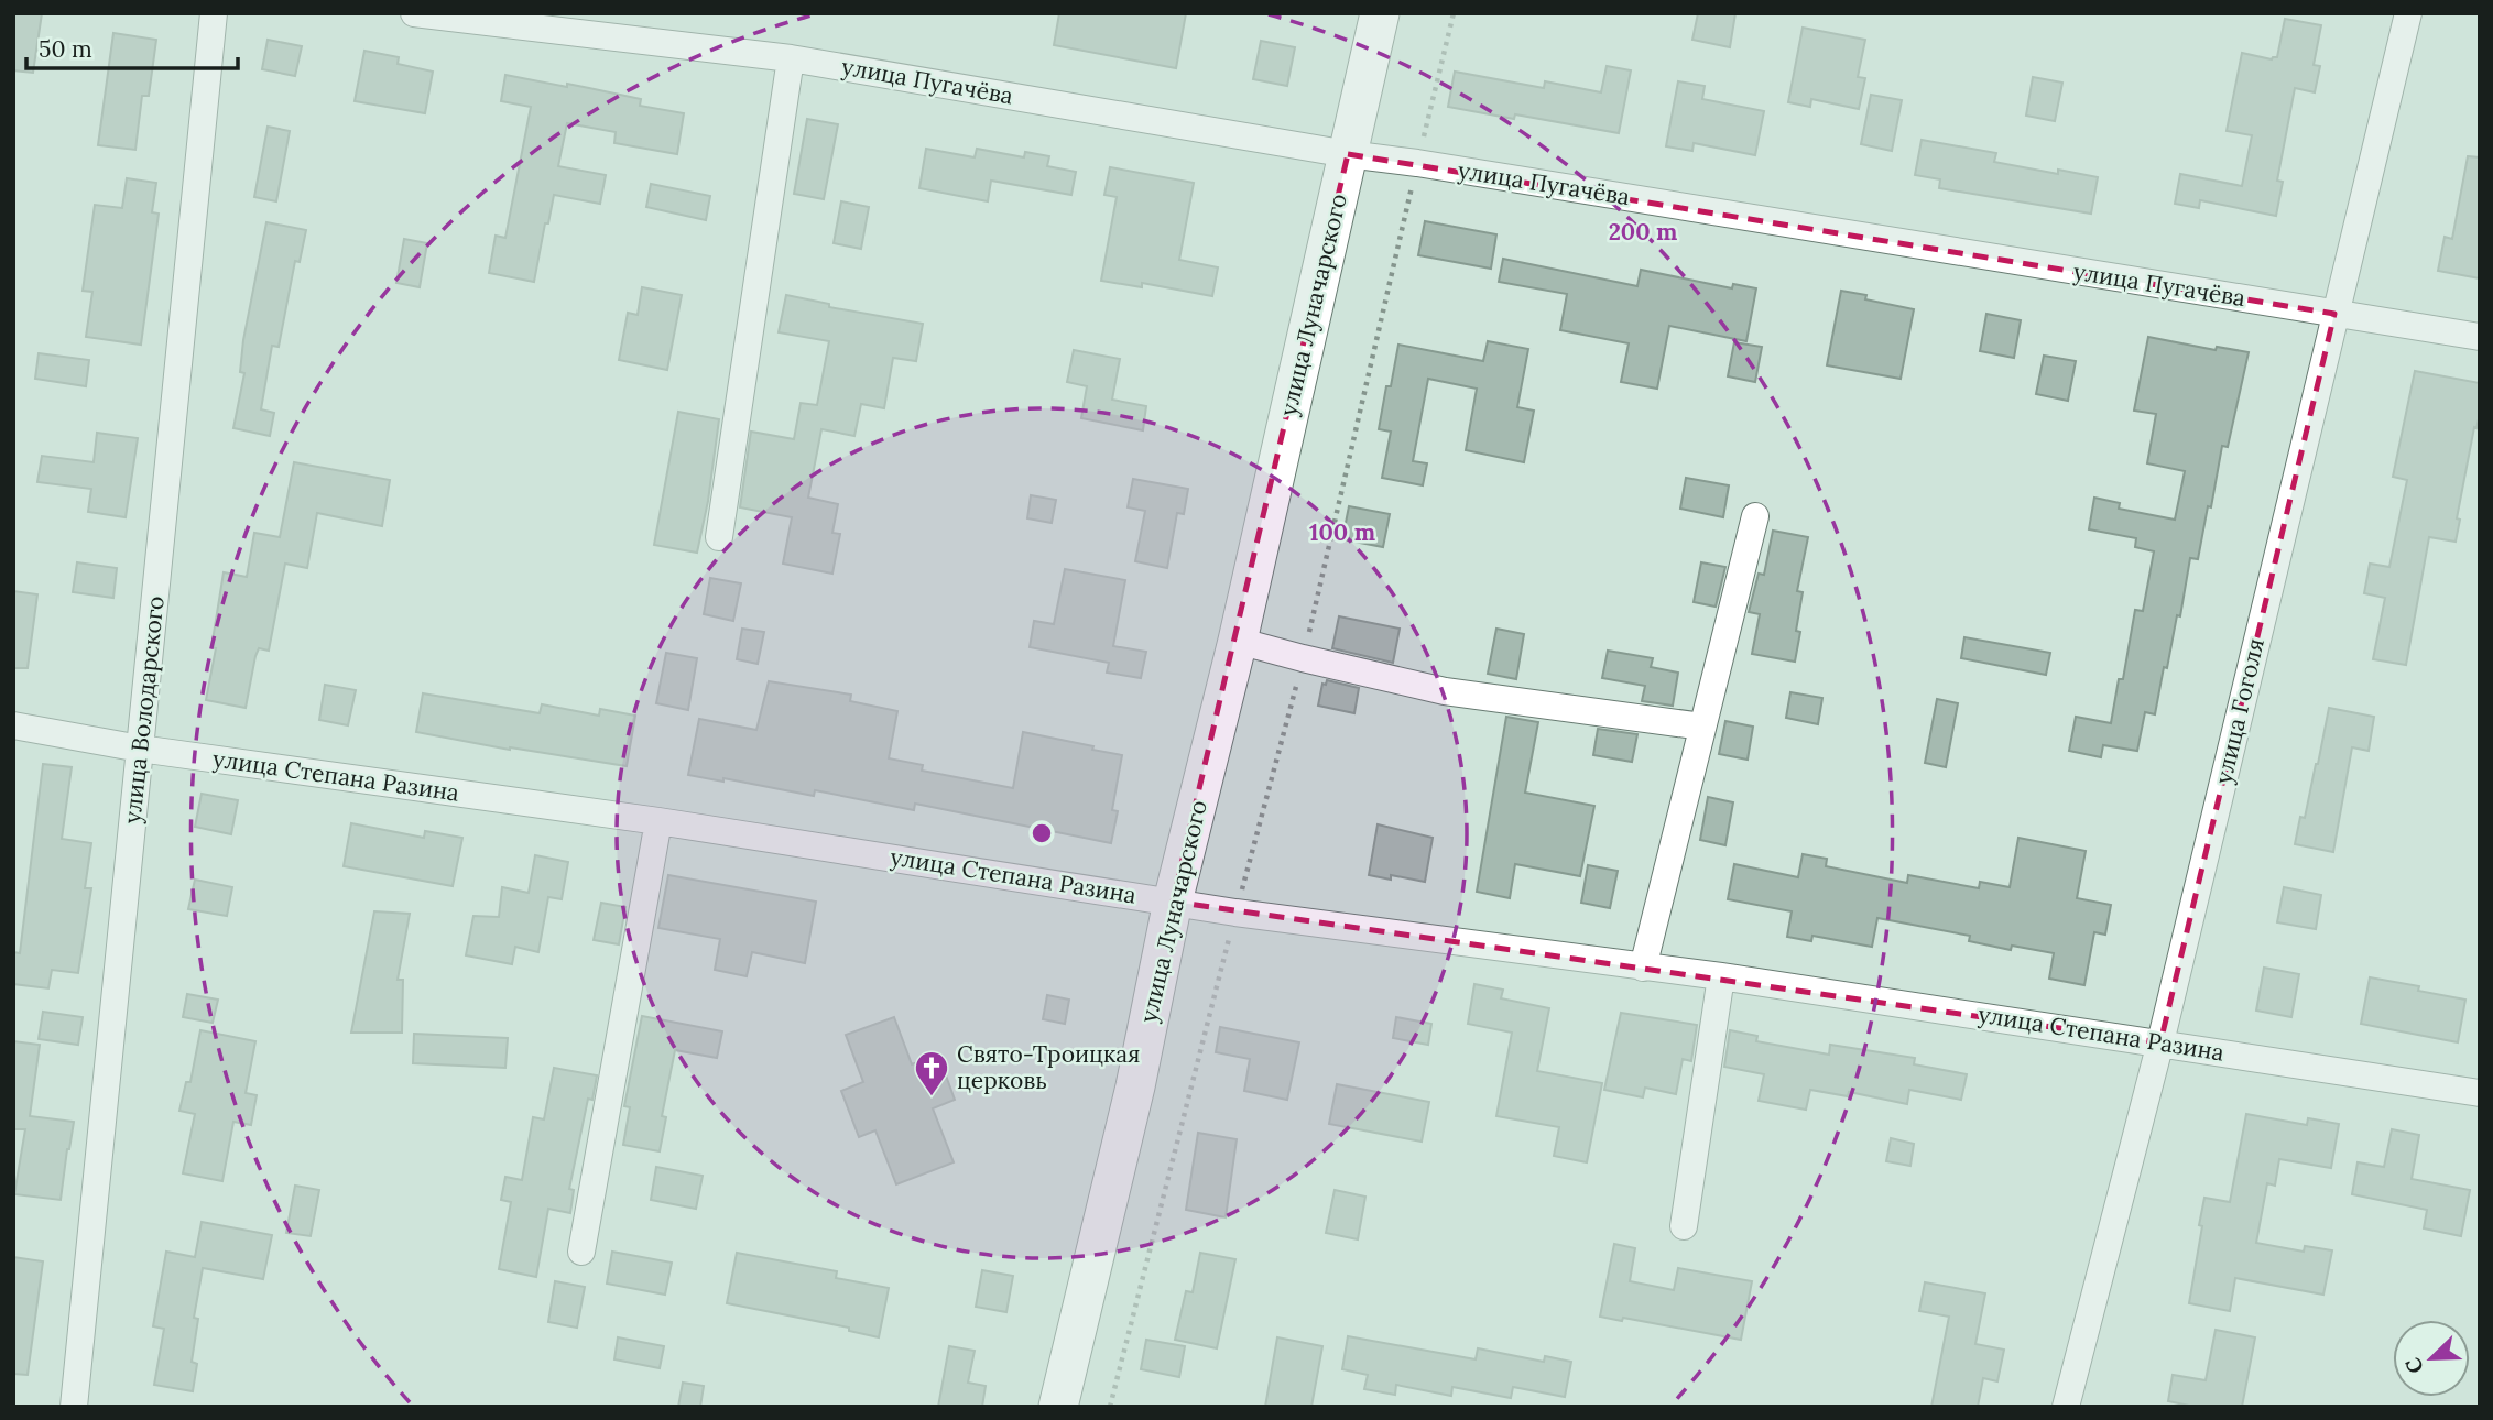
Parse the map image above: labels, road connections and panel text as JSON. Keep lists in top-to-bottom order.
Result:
{
  "streets": {
    "main road": ["улица Луначарского"],
    "street": [
      "улица Пугачёва",
      "улица Володарского",
      "улица Гоголя",
      "улица Степана Разина"
    ]
  },
  "crossings": [
    ["улица Пугачёва", "улица Луначарского"],
    ["улица Пугачёва", "улица Гоголя"],
    ["улица Луначарского", "улица Степана Разина"],
    ["улица Володарского", "улица Степана Разина"],
    ["улица Гоголя", "улица Степана Разина"]
  ],
  "places": {
    "church": ["Свято-Троицкая церковь"]
  },
  "scale_bar": "50 m",
  "north": "bottom left",
  "rings": ["200 m", "100 m"]
}
